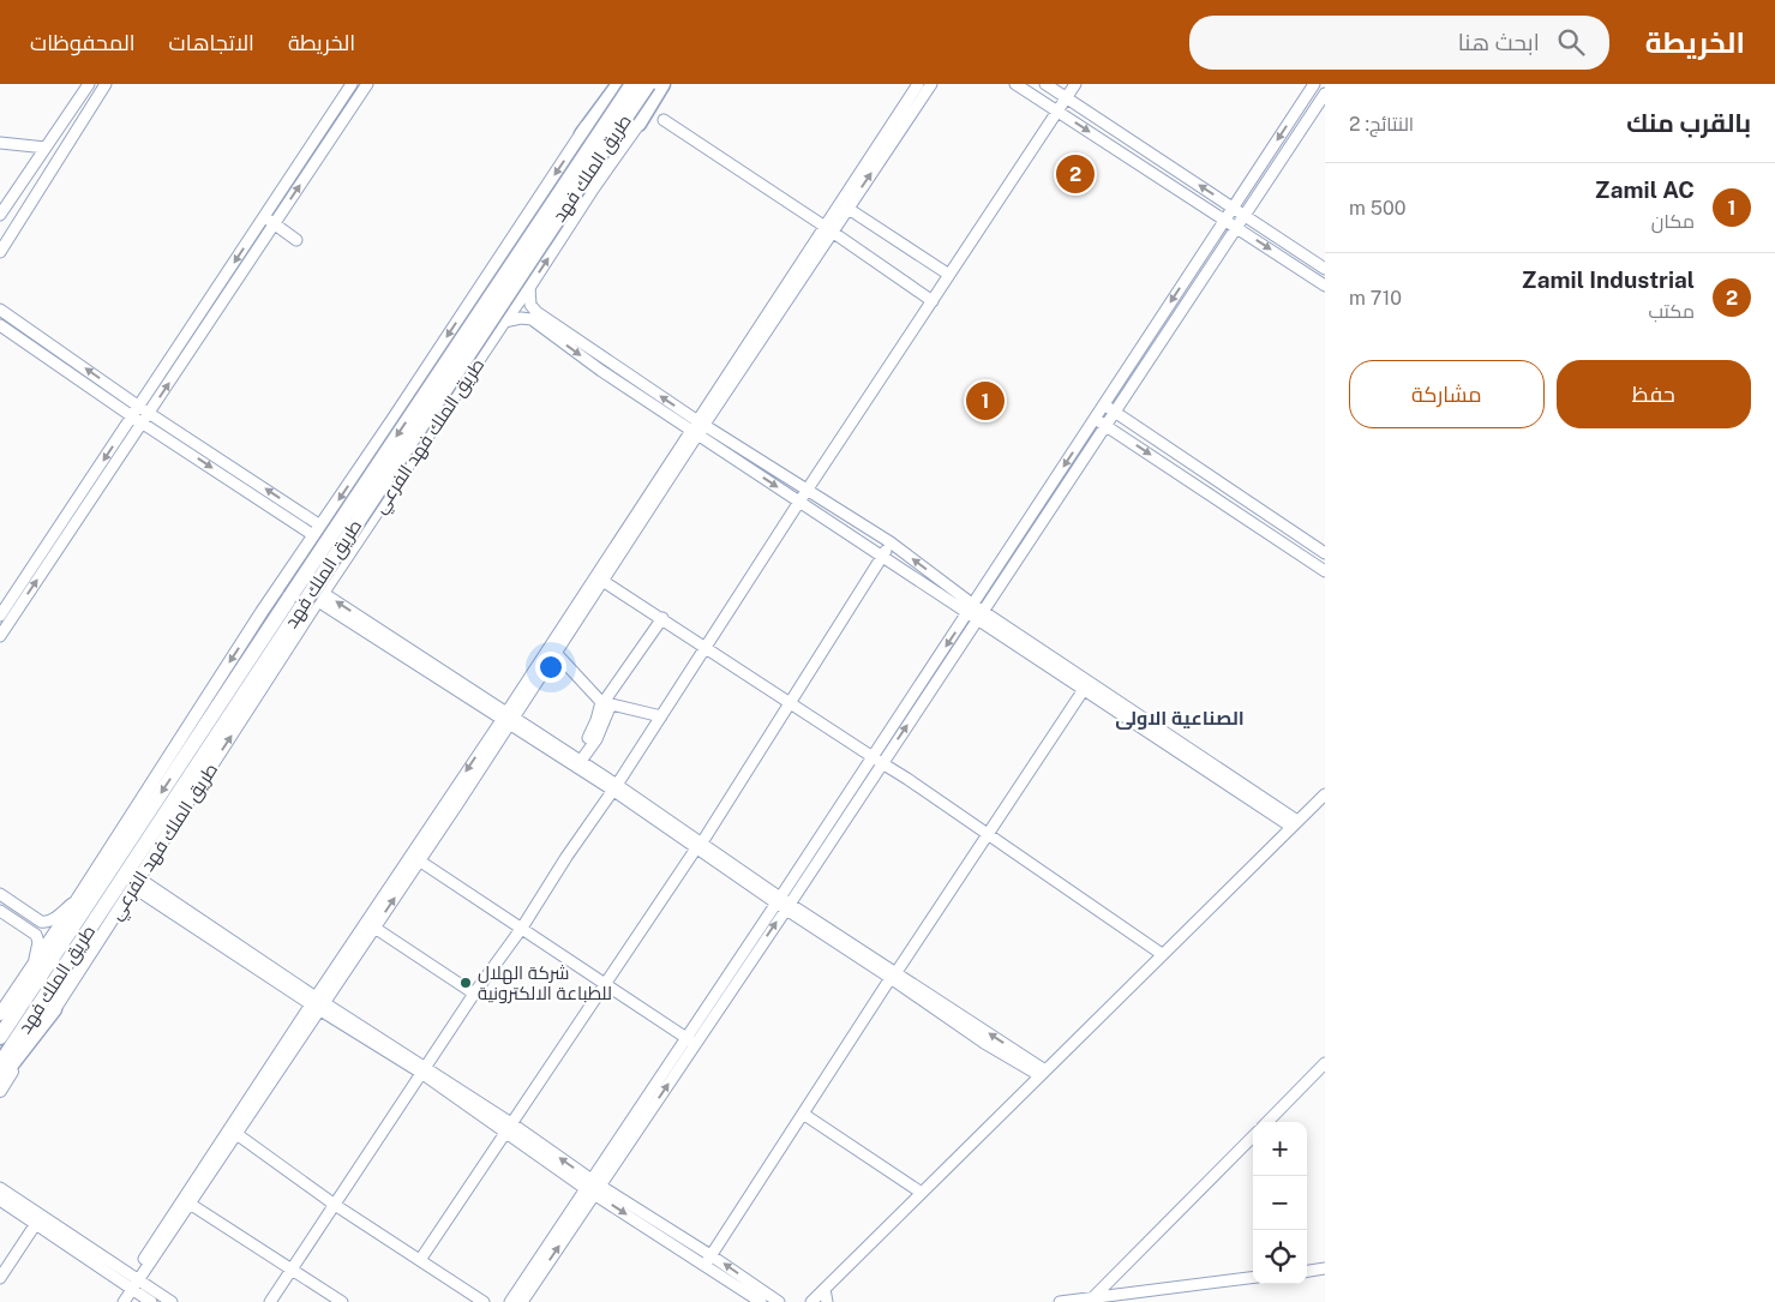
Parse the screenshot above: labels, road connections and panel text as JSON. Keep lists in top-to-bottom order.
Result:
{
  "streets": {
    "highway": ["طريق الملك فهد"],
    "main road": ["طريق الملك فهد الفرعي"]
  },
  "districts": ["الصناعية الاولى"],
  "places": ["شركة الهلال للطباعة الالكترونية"],
  "page": {
    "header": "الخريطة",
    "search": "ابحث هنا",
    "nav": ["الخريطة", "الاتجاهات", "المحفوظات"],
    "heading": ["بالقرب منك", "النتائج: 2"],
    "pins": ["2", "1"],
    "list": [
      {
        "mark": "1",
        "name": "Zamil AC",
        "note": "مكان",
        "value": "500 m"
      },
      {
        "mark": "2",
        "name": "Zamil Industrial",
        "note": "مكتب",
        "value": "710 m"
      }
    ],
    "buttons": ["حفظ", "مشاركة"],
    "map_buttons": ["+", "−"]
  }
}
